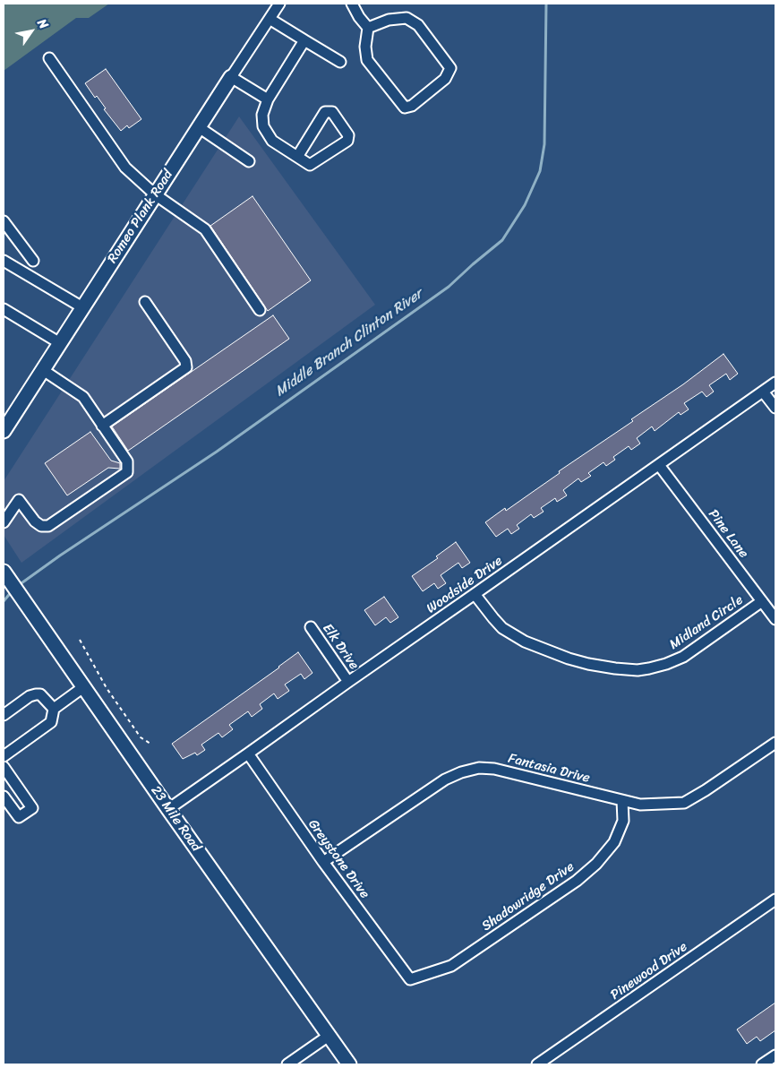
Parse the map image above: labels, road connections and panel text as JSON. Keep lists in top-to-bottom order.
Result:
{
  "streets": {
    "main road": ["Romeo Plank Road", "23 Mile Road"],
    "street": [
      "Pine Lane",
      "Woodside Drive",
      "Midland Circle",
      "Elk Drive",
      "Fantasia Drive",
      "Greystone Drive",
      "Shadowridge Drive",
      "Pinewood Drive"
    ]
  },
  "crossings": [
    ["Pine Lane", "Woodside Drive"],
    ["Pine Lane", "Midland Circle"],
    ["Woodside Drive", "Midland Circle"],
    ["Woodside Drive", "Elk Drive"],
    ["Woodside Drive", "23 Mile Road"],
    ["Woodside Drive", "Greystone Drive"],
    ["Fantasia Drive", "Greystone Drive"],
    ["Fantasia Drive", "Shadowridge Drive"],
    ["Greystone Drive", "Shadowridge Drive"]
  ],
  "water": ["Middle Branch Clinton River"],
  "north": "top right"
}
